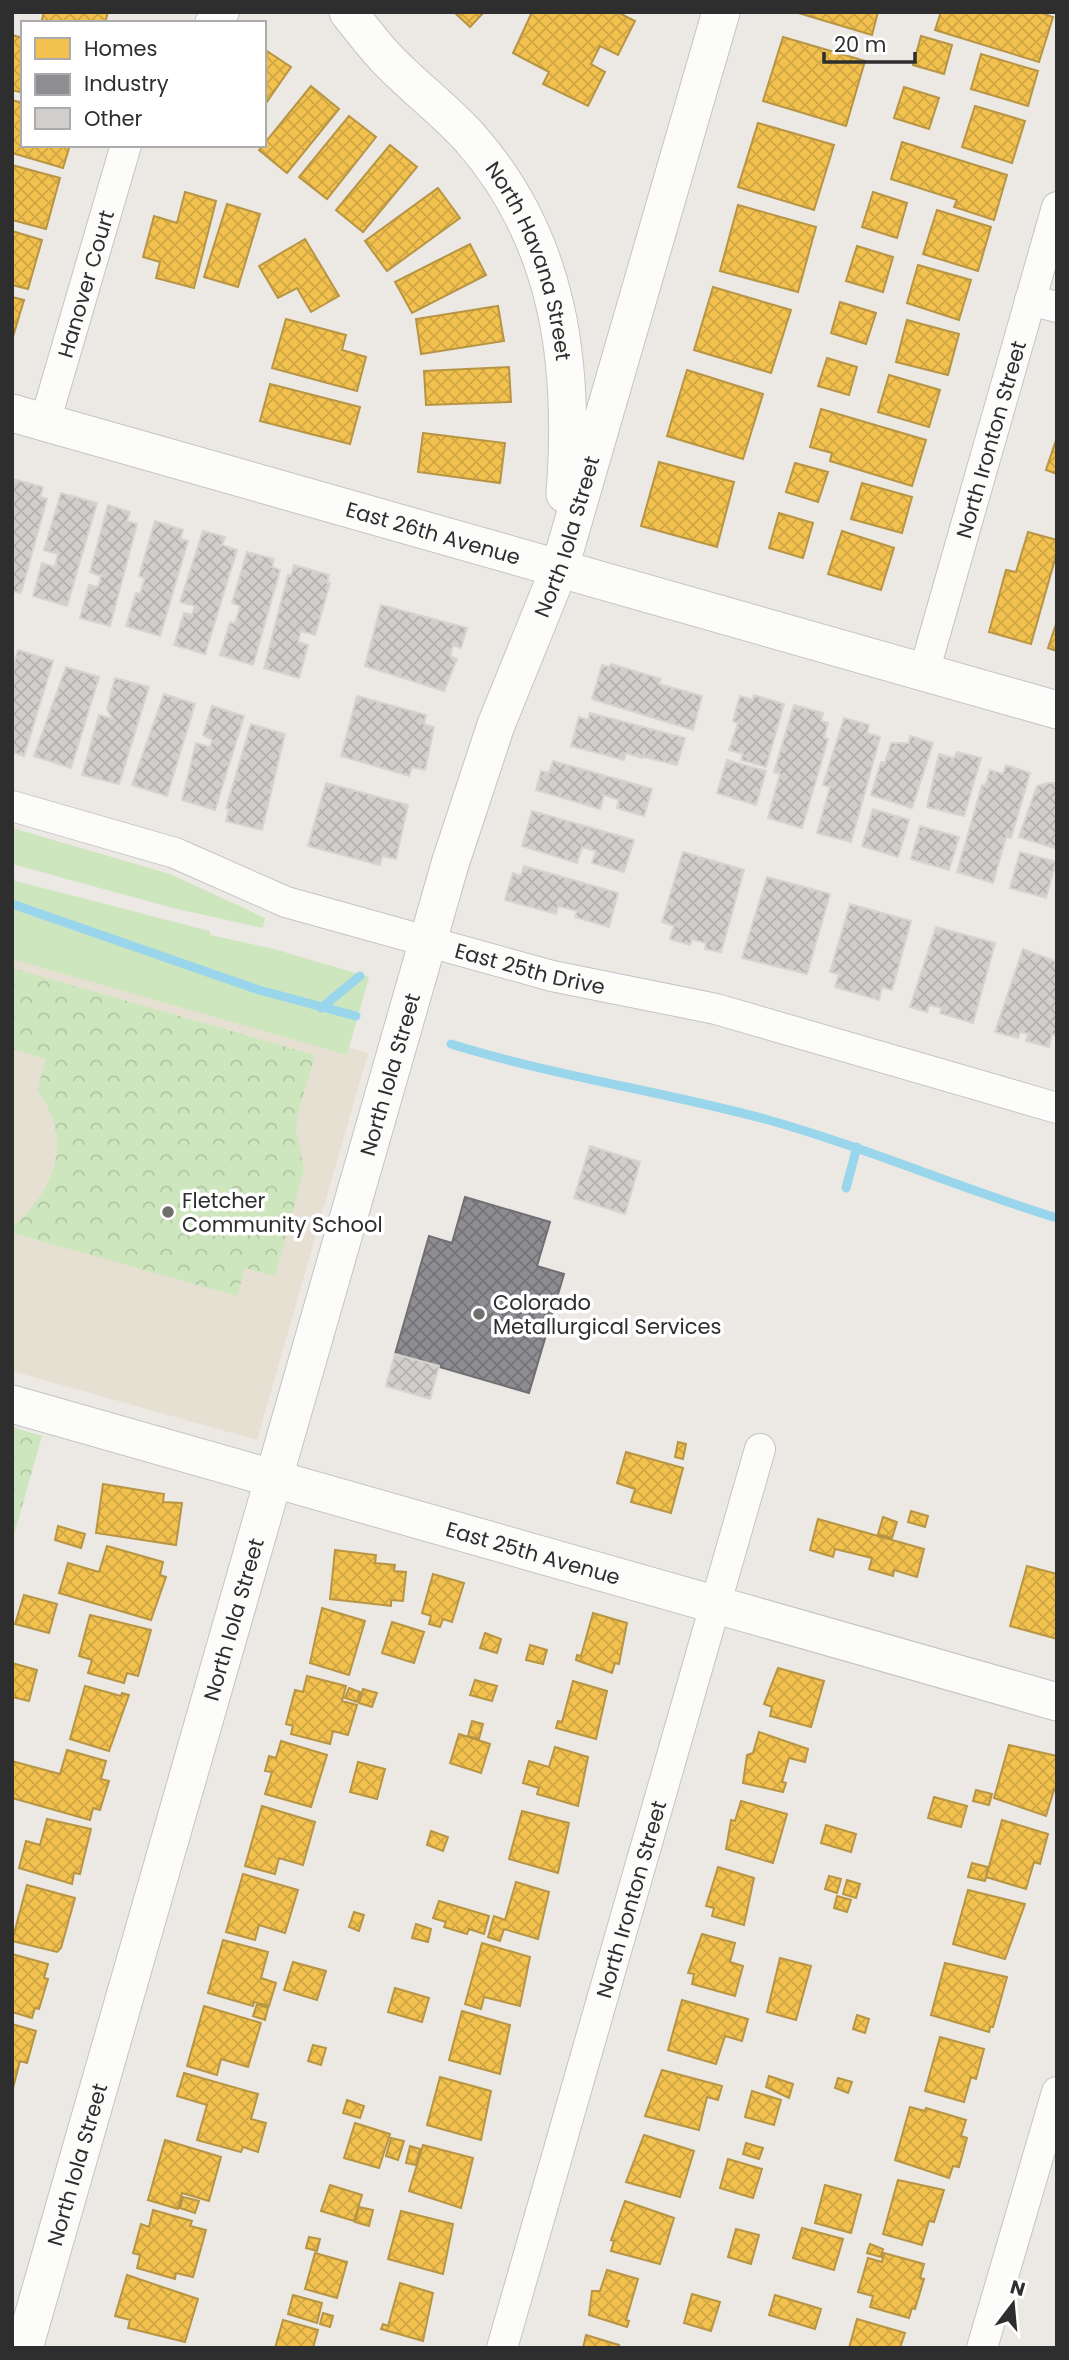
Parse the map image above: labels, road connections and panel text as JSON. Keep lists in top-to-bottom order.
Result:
{
  "streets": {
    "street": [
      "North Havana Street",
      "Hanover Court",
      "North Ironton Street",
      "East 26th Avenue",
      "North Iola Street",
      "East 25th Drive",
      "East 25th Avenue"
    ]
  },
  "crossings": [
    ["North Havana Street", "East 26th Avenue"],
    ["North Havana Street", "North Iola Street"],
    ["Hanover Court", "East 26th Avenue"],
    ["North Ironton Street", "East 26th Avenue"],
    ["North Ironton Street", "East 25th Avenue"],
    ["East 26th Avenue", "North Iola Street"],
    ["North Iola Street", "East 25th Drive"],
    ["North Iola Street", "East 25th Avenue"]
  ],
  "places": ["Fletcher Community School", "Colorado Metallurgical Services"],
  "legend": ["Homes", "Industry", "Other"],
  "scale_bar": "20 m",
  "north": "top"
}
